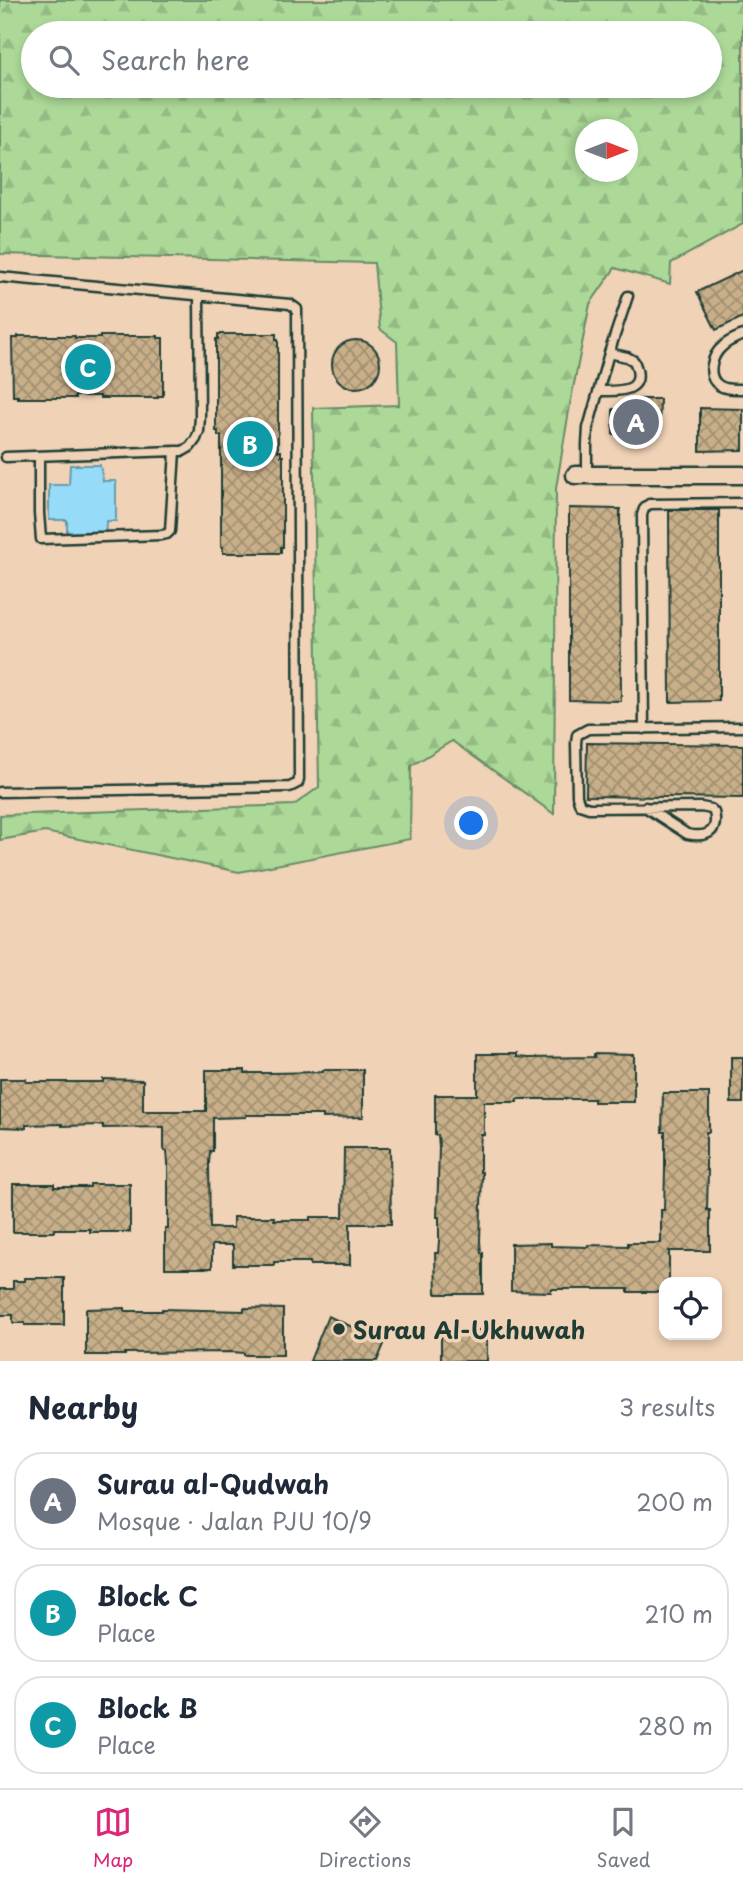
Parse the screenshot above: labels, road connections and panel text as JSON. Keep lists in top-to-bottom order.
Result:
{
  "places": ["Surau Al-Ukhuwah"],
  "north": "right",
  "page": {
    "search": "Search here",
    "pins": ["C", "A", "B"],
    "heading": ["Nearby", "3 results"],
    "list": [
      {
        "mark": "A",
        "name": "Surau al-Qudwah",
        "note": "Mosque · Jalan PJU 10/9",
        "value": "200 m"
      },
      {
        "mark": "B",
        "name": "Block C",
        "note": "Place",
        "value": "210 m"
      },
      {
        "mark": "C",
        "name": "Block B",
        "note": "Place",
        "value": "280 m"
      }
    ],
    "nav": ["Map", "Directions", "Saved"]
  }
}
